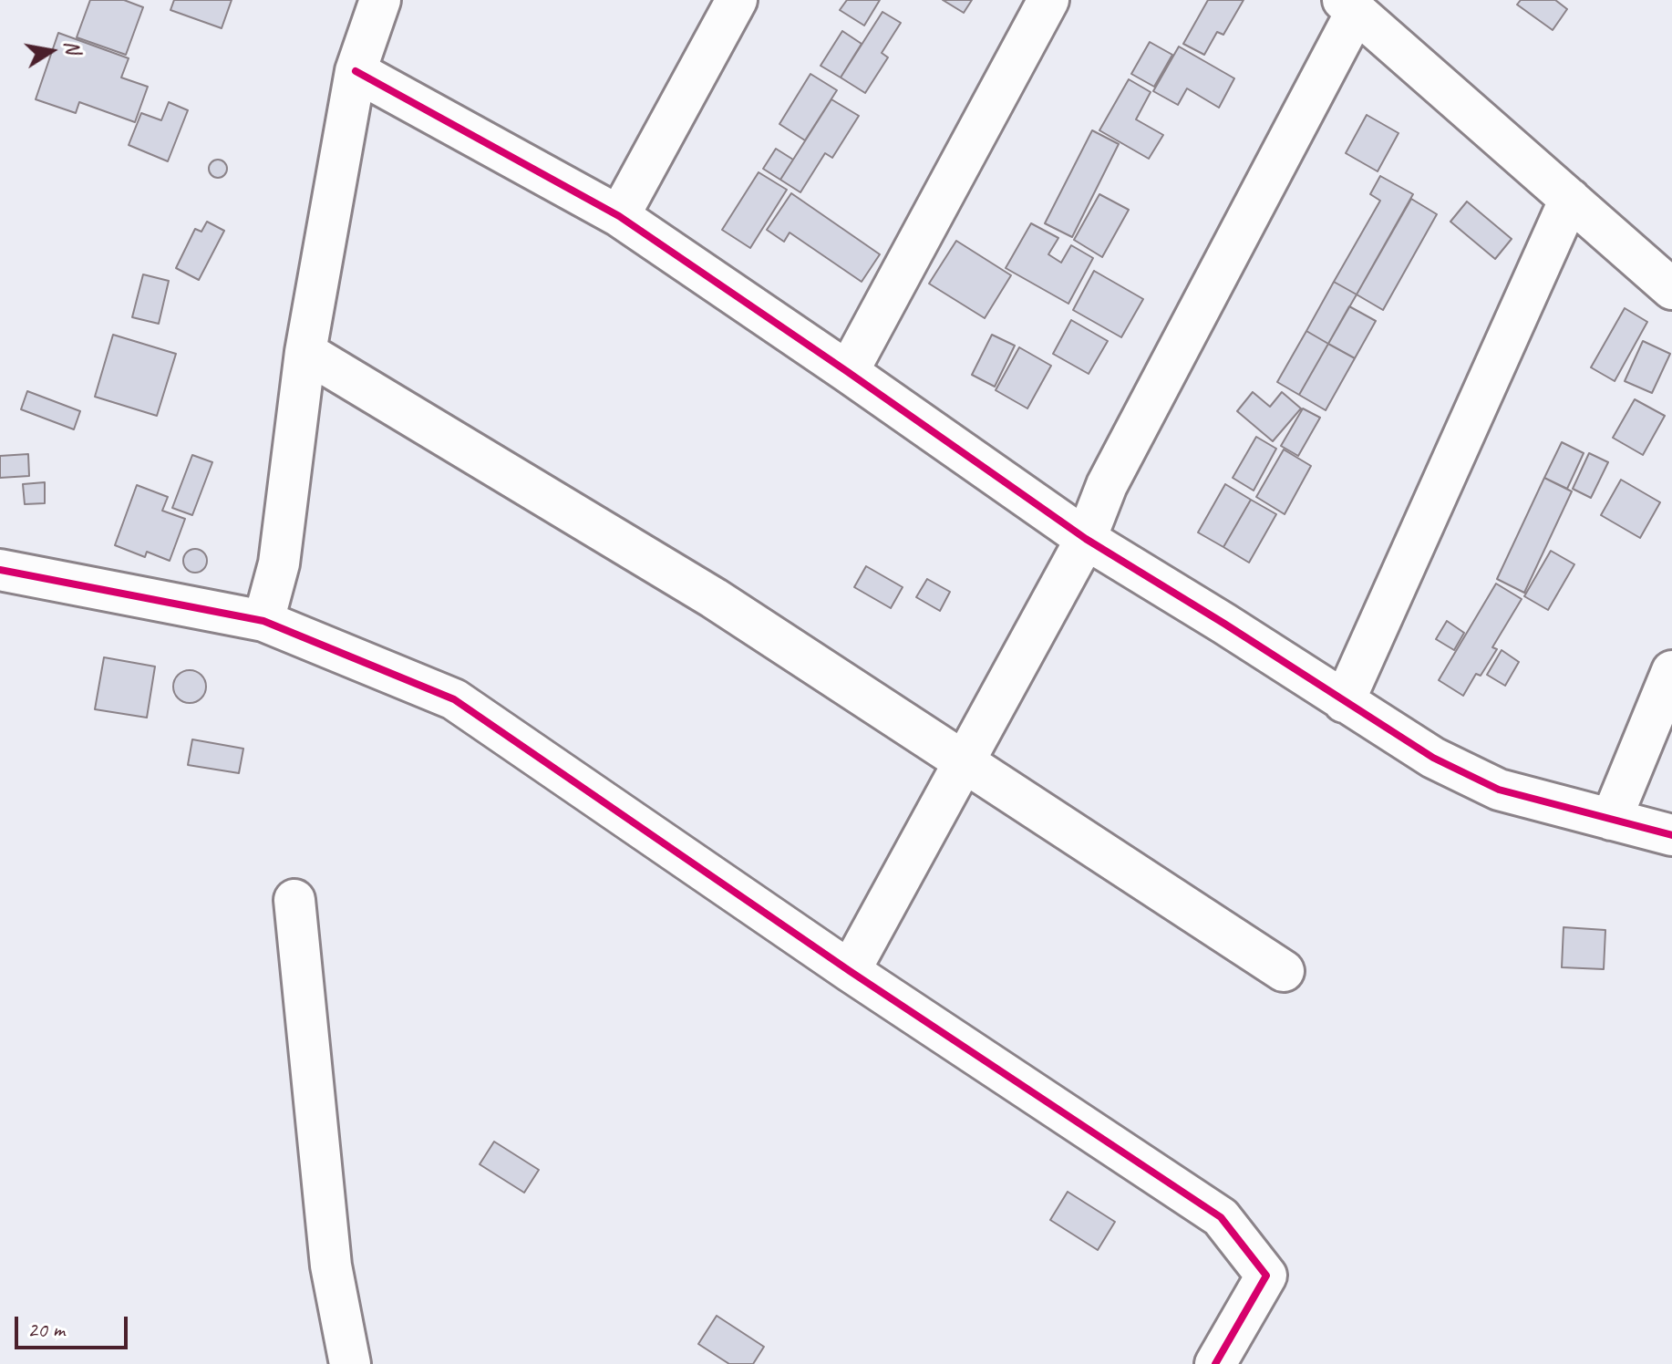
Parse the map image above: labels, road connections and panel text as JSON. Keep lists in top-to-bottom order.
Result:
{
  "scale_bar": "20 m",
  "north": "right"
}
